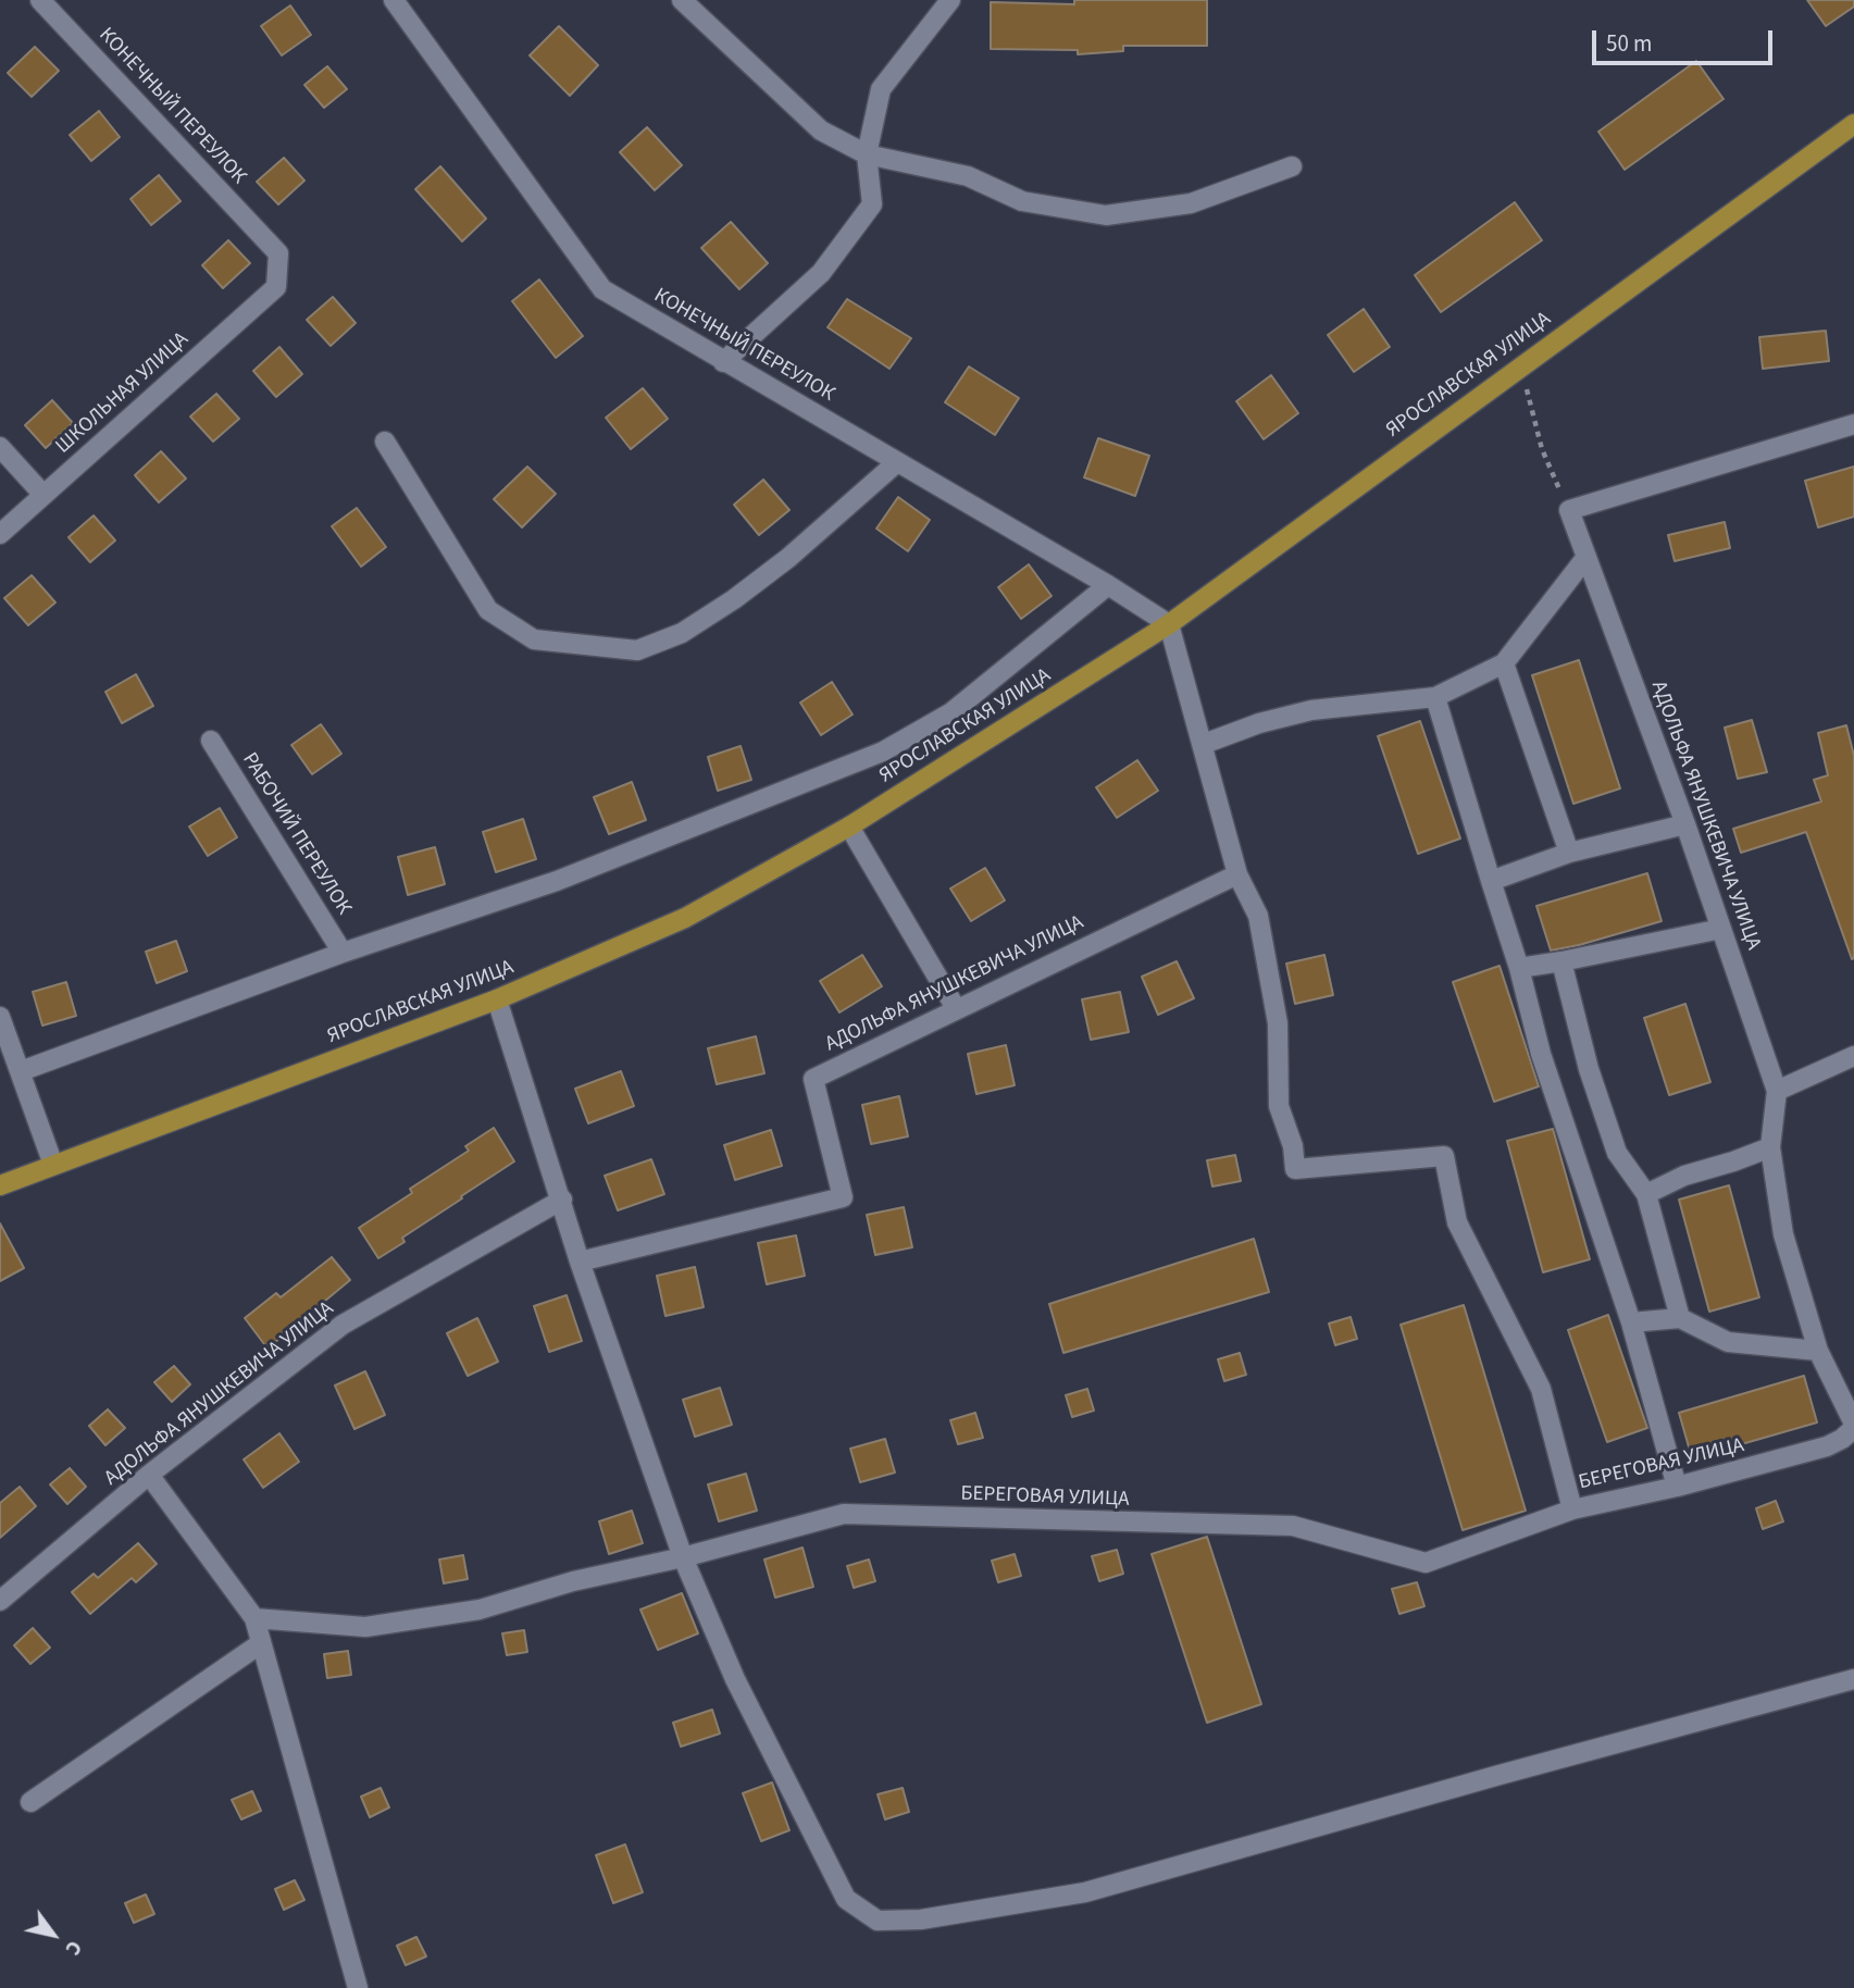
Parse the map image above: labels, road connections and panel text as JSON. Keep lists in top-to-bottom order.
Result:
{
  "streets": {
    "main road": ["ЯРОСЛАВСКАЯ УЛИЦА"],
    "street": [
      "КОНЕЧНЫЙ ПЕРЕУЛОК",
      "ШКОЛЬНАЯ УЛИЦА",
      "АДОЛЬФА ЯНУШКЕВИЧА УЛИЦА",
      "РАБОЧИЙ ПЕРЕУЛОК",
      "БЕРЕГОВАЯ УЛИЦА"
    ]
  },
  "crossings": [
    ["КОНЕЧНЫЙ ПЕРЕУЛОК", "ЯРОСЛАВСКАЯ УЛИЦА"],
    ["КОНЕЧНЫЙ ПЕРЕУЛОК", "ШКОЛЬНАЯ УЛИЦА"],
    ["АДОЛЬФА ЯНУШКЕВИЧА УЛИЦА", "БЕРЕГОВАЯ УЛИЦА"]
  ],
  "scale_bar": "50 m",
  "north": "bottom right"
}
